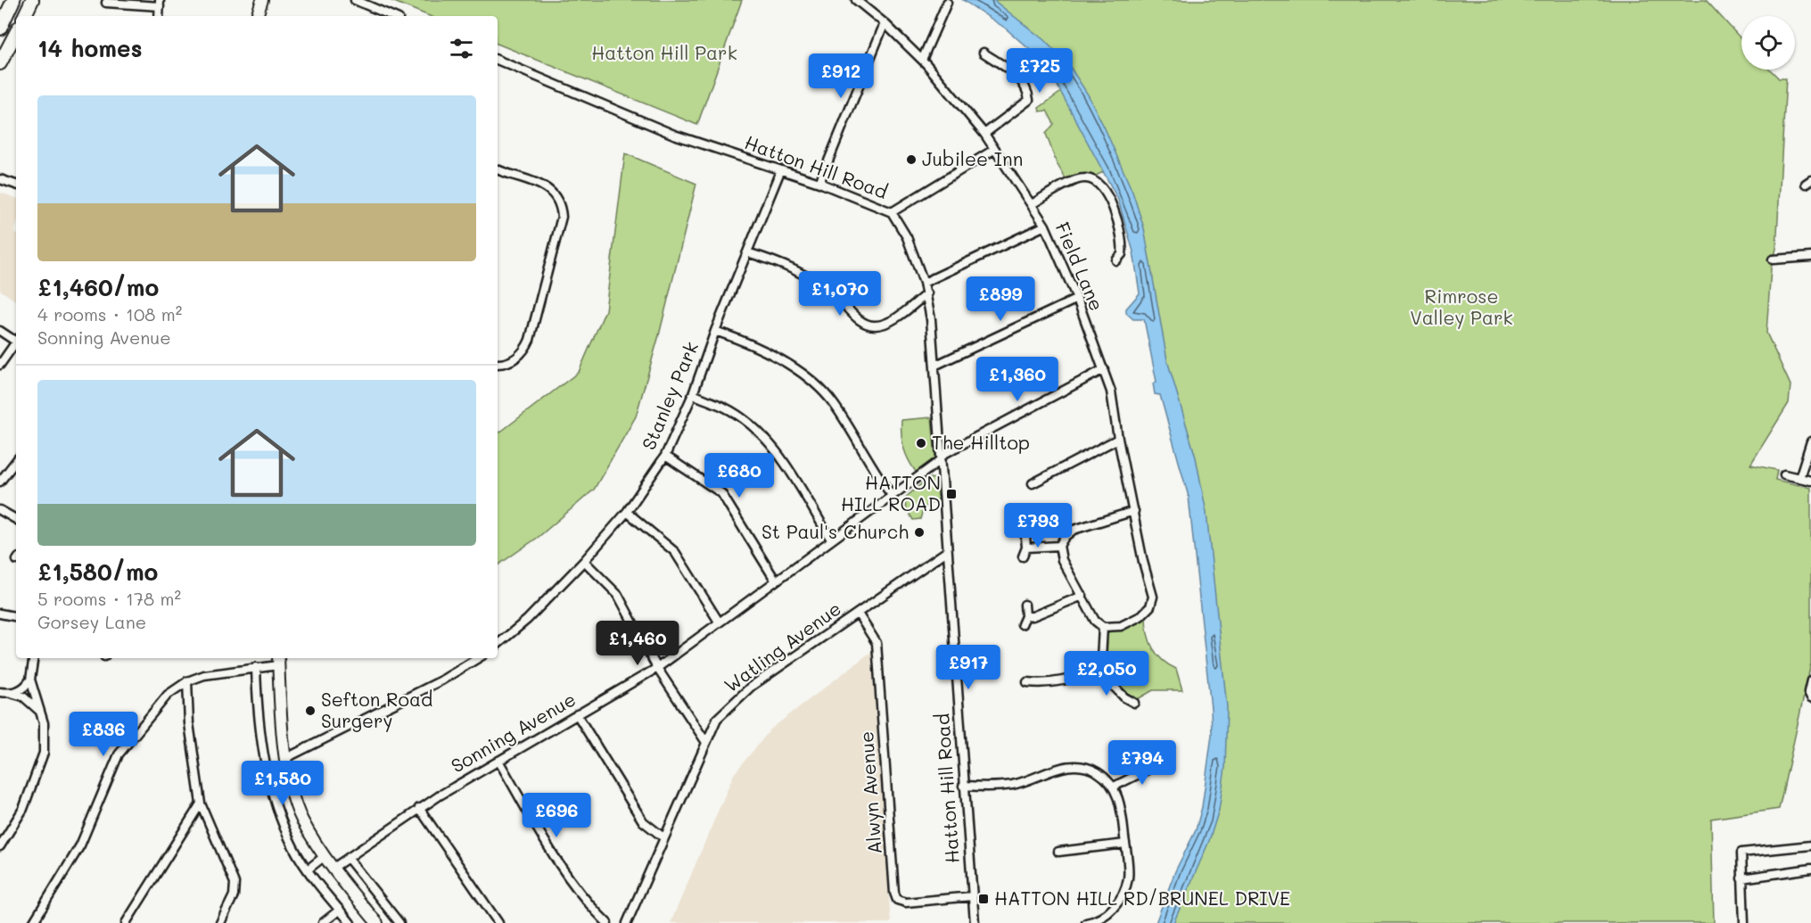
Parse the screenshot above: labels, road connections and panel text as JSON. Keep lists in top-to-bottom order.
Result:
{
  "streets": {
    "street": [
      "Hatton Hill Road",
      "Field Lane",
      "Stanley Park",
      "Watling Avenue",
      "Sonning Avenue",
      "Alwyn Avenue"
    ]
  },
  "crossings": [
    ["Hatton Hill Road", "Stanley Park"],
    ["Hatton Hill Road", "Watling Avenue"],
    ["Hatton Hill Road", "Sonning Avenue"],
    ["Hatton Hill Road", "Alwyn Avenue"],
    ["Field Lane", "Sonning Avenue"],
    ["Watling Avenue", "Alwyn Avenue"]
  ],
  "parks": ["Hatton Hill Park", "Rimrose Valley Park"],
  "places": {
    "other": [
      "Jubilee Inn",
      "The Hilltop",
      "St Paul's Church",
      "Sefton Road Surgery"
    ],
    "transit": ["HATTON HILL ROAD", "HATTON HILL RD/BRUNEL DRIVE"]
  },
  "page": {
    "heading": "14 homes",
    "price": [
      "£725",
      "£912",
      "£1,070",
      "£899",
      "£1,360",
      "£680",
      "£793",
      "£1,460",
      "£917",
      "£2,050",
      "£836",
      "£794",
      "£1,580",
      "£696"
    ],
    "list": [
      {
        "name": "£1,460/mo",
        "note": "4 rooms · 108 m² · Sonning Avenue"
      },
      {
        "name": "£1,580/mo",
        "note": "5 rooms · 178 m² · Gorsey Lane"
      }
    ]
  }
}
